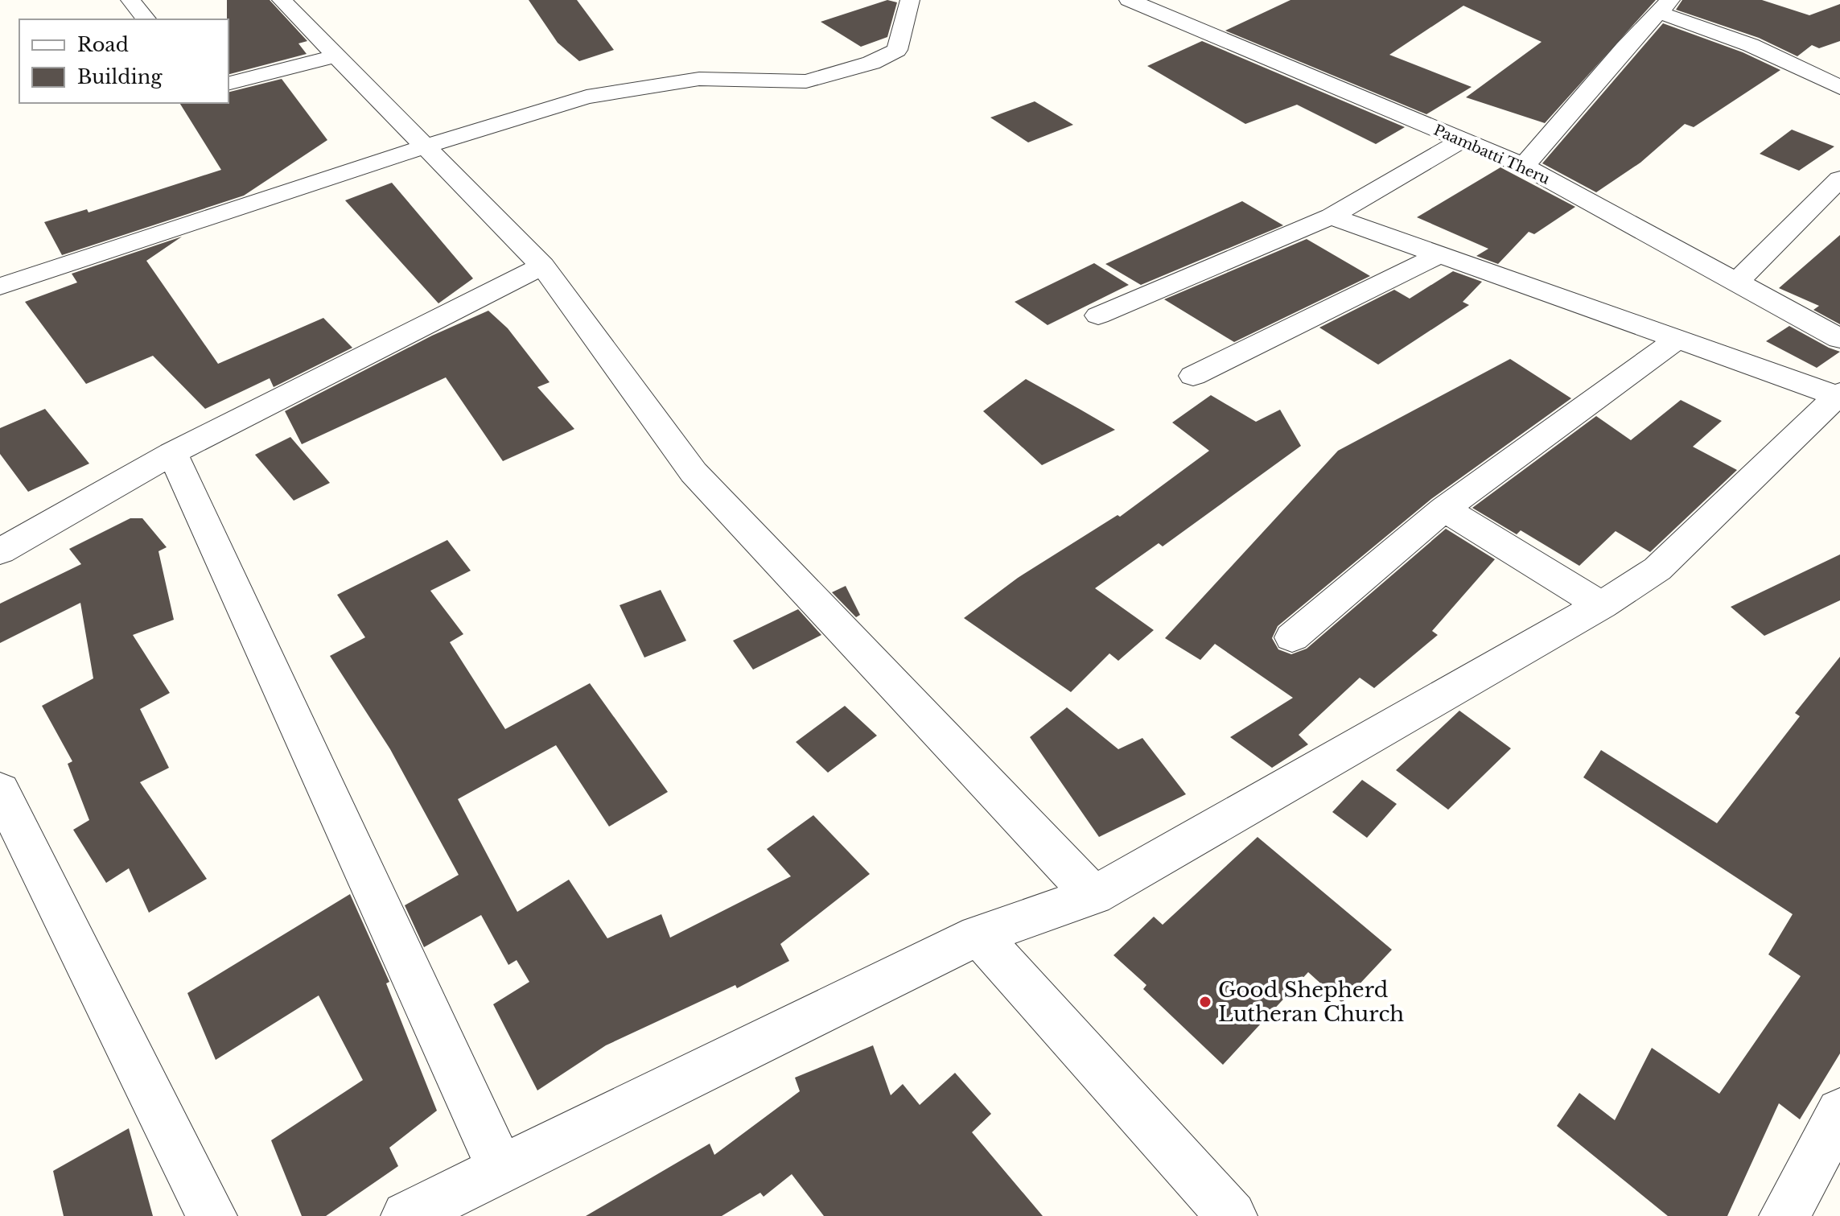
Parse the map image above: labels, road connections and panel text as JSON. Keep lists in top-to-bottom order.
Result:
{
  "streets": {
    "street": ["Paambatti Theru"]
  },
  "places": ["Good Shepherd Lutheran Church"],
  "legend": ["Road", "Building"]
}
